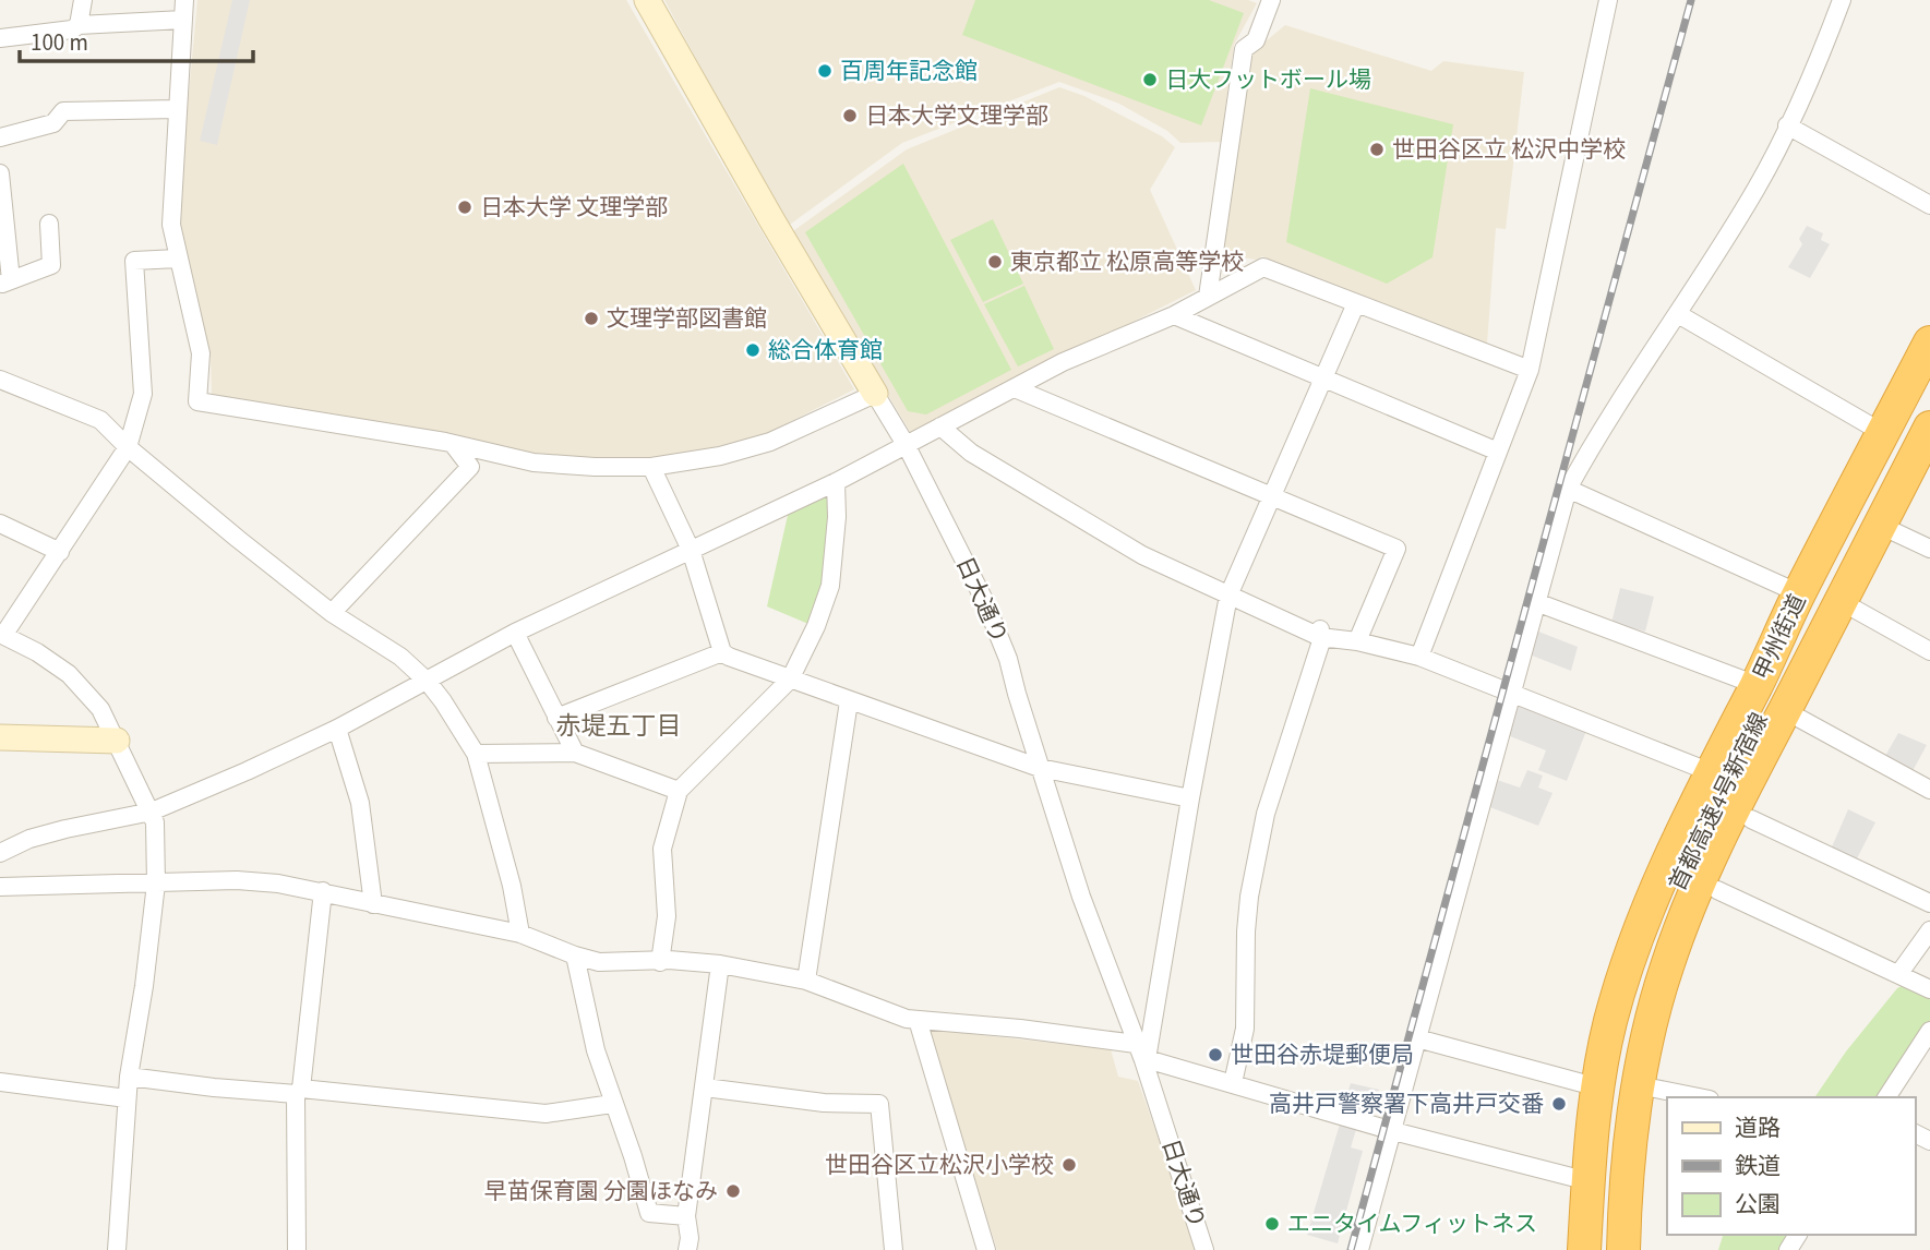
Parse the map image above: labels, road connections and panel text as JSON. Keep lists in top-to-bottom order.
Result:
{
  "streets": {
    "highway": ["甲州街道", "首都高速4号新宿線"],
    "street": ["日大通り"]
  },
  "districts": ["赤堤五丁目"],
  "places": [
    "百周年記念館",
    "日大フットボール場",
    "日本大学文理学部",
    "世田谷区立 松沢中学校",
    "日本大学 文理学部",
    "東京都立 松原高等学校",
    "文理学部図書館",
    "総合体育館",
    "世田谷赤堤郵便局",
    "高井戸警察署下高井戸交番",
    "世田谷区立松沢小学校",
    "早苗保育園 分園ほなみ",
    "エニタイムフィットネス"
  ],
  "legend": ["道路", "鉄道", "公園"],
  "scale_bar": "100 m"
}
